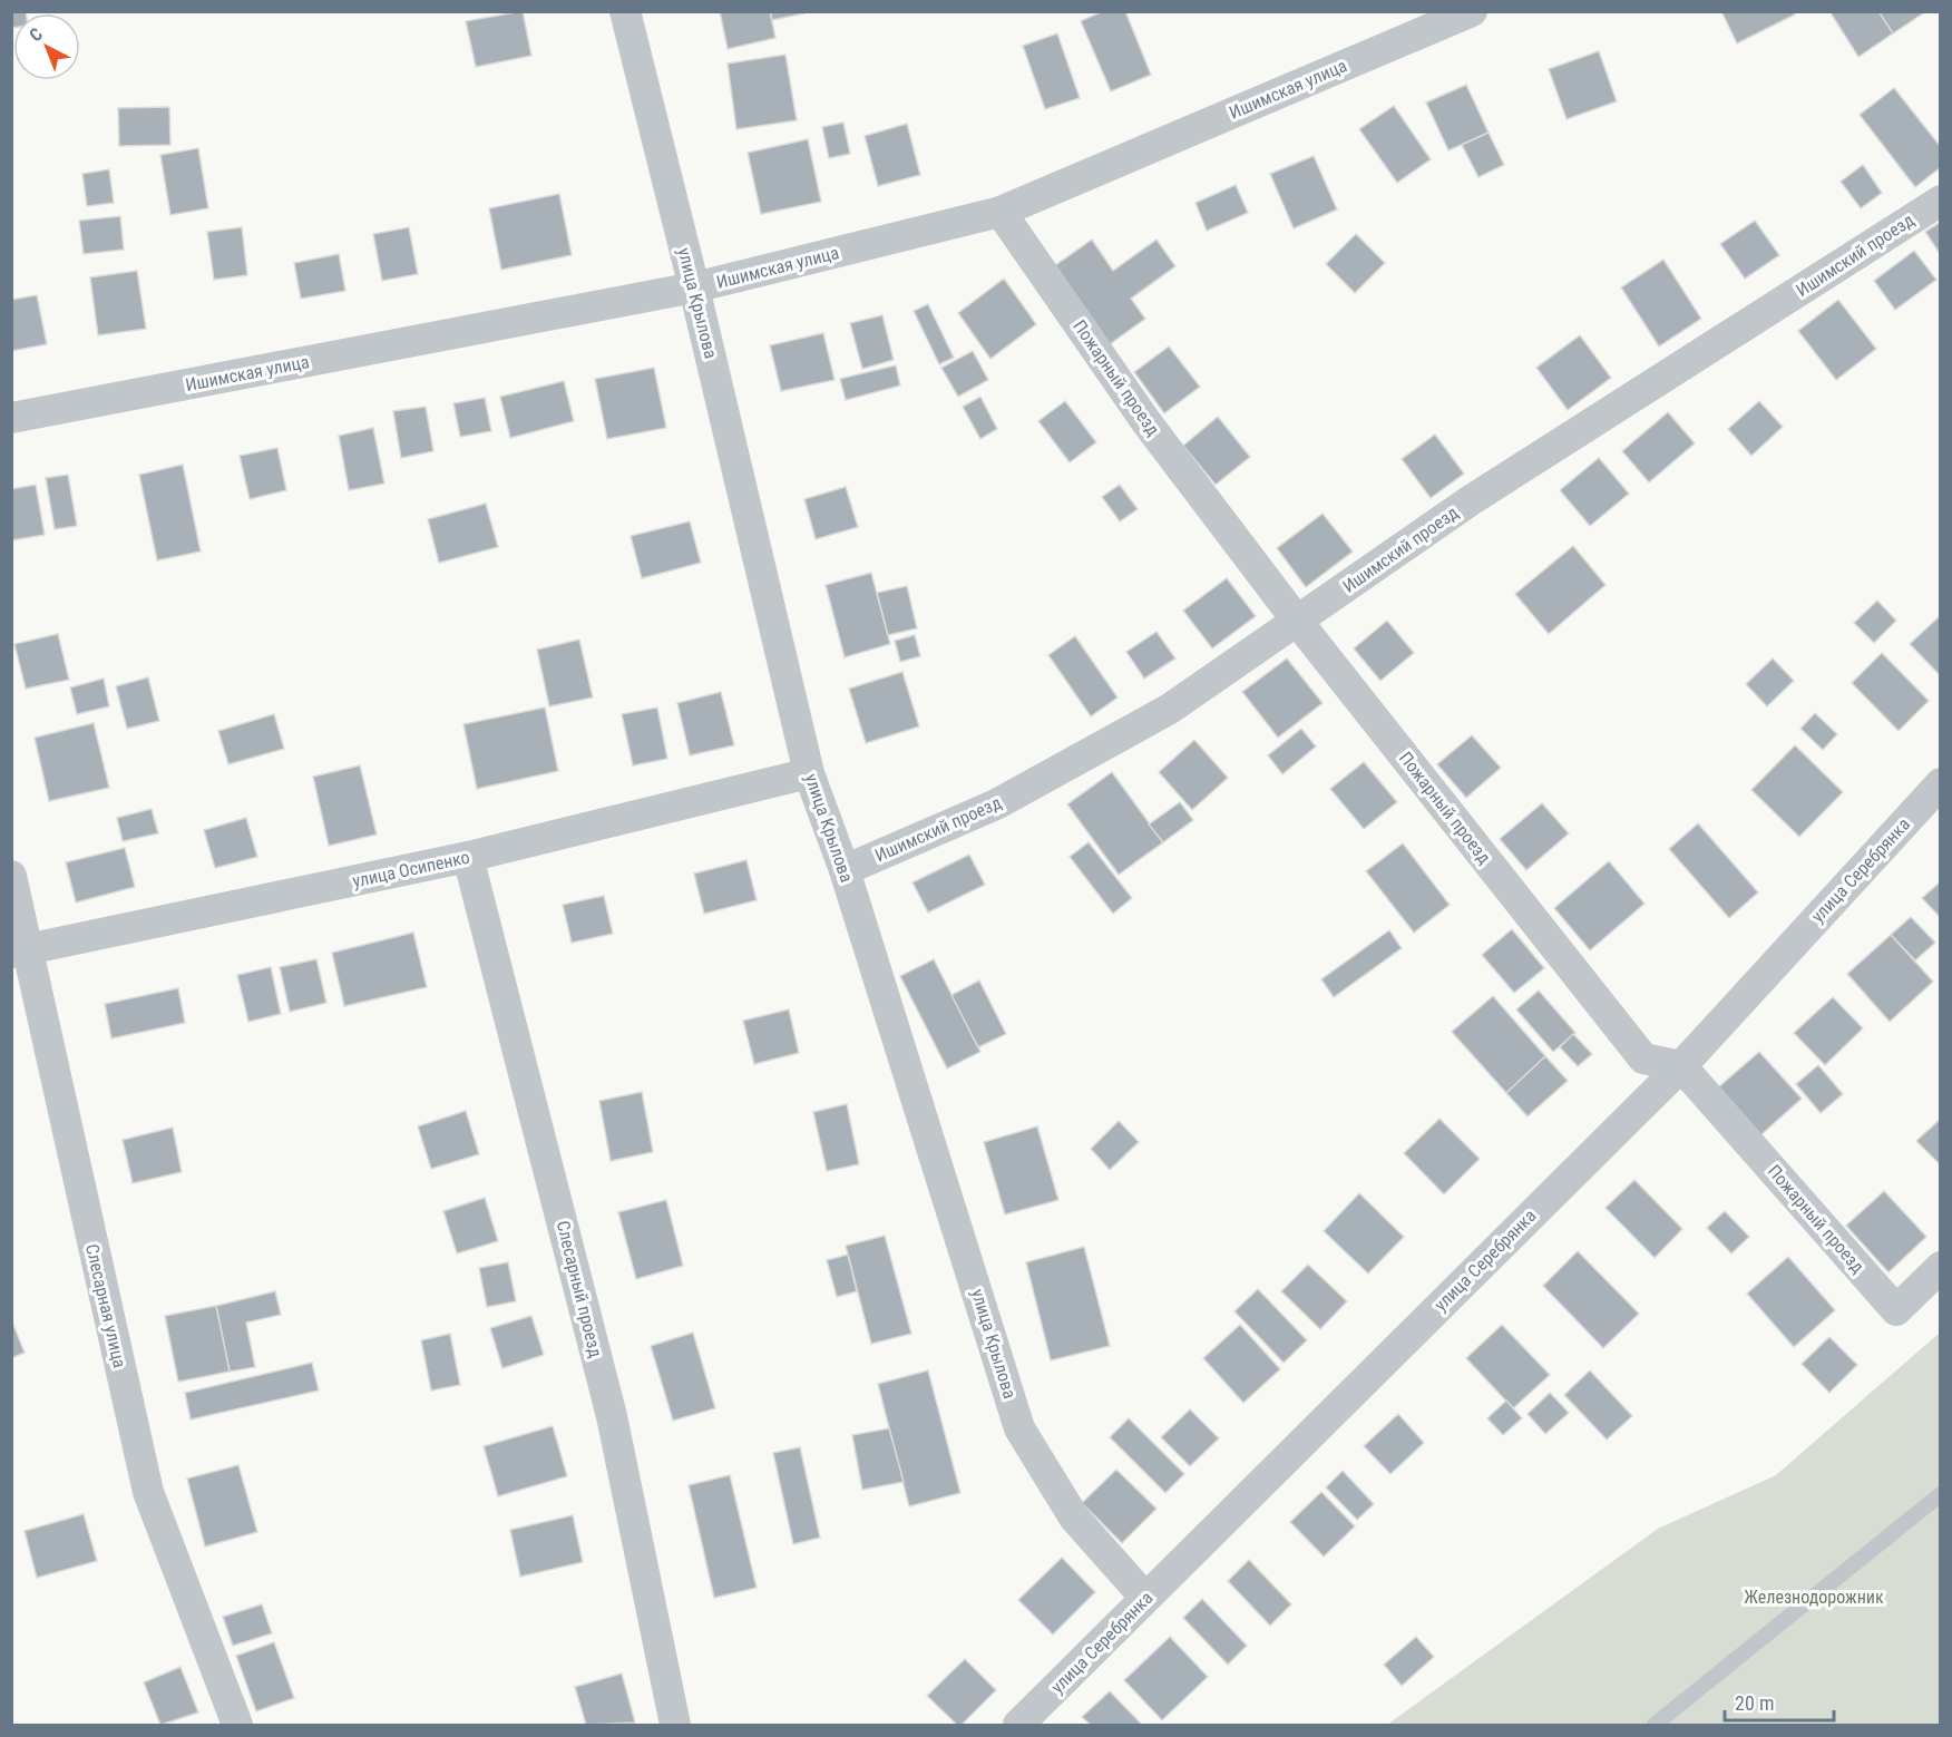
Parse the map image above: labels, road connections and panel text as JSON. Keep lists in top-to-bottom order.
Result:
{
  "streets": {
    "street": [
      "Ишимская улица",
      "Ишимский проезд",
      "улица Крылова",
      "Пожарный проезд",
      "улица Осипенко",
      "улица Серебрянка",
      "Слесарный проезд",
      "Слесарная улица"
    ]
  },
  "crossings": [
    ["Ишимская улица", "улица Крылова"],
    ["Ишимская улица", "Пожарный проезд"],
    ["Ишимский проезд", "улица Крылова"],
    ["Ишимский проезд", "Пожарный проезд"],
    ["улица Крылова", "улица Осипенко"],
    ["улица Крылова", "улица Серебрянка"],
    ["Пожарный проезд", "улица Серебрянка"],
    ["улица Осипенко", "Слесарный проезд"],
    ["улица Осипенко", "Слесарная улица"]
  ],
  "parks": ["Железнодорожник"],
  "scale_bar": "20 m",
  "north": "top left"
}
